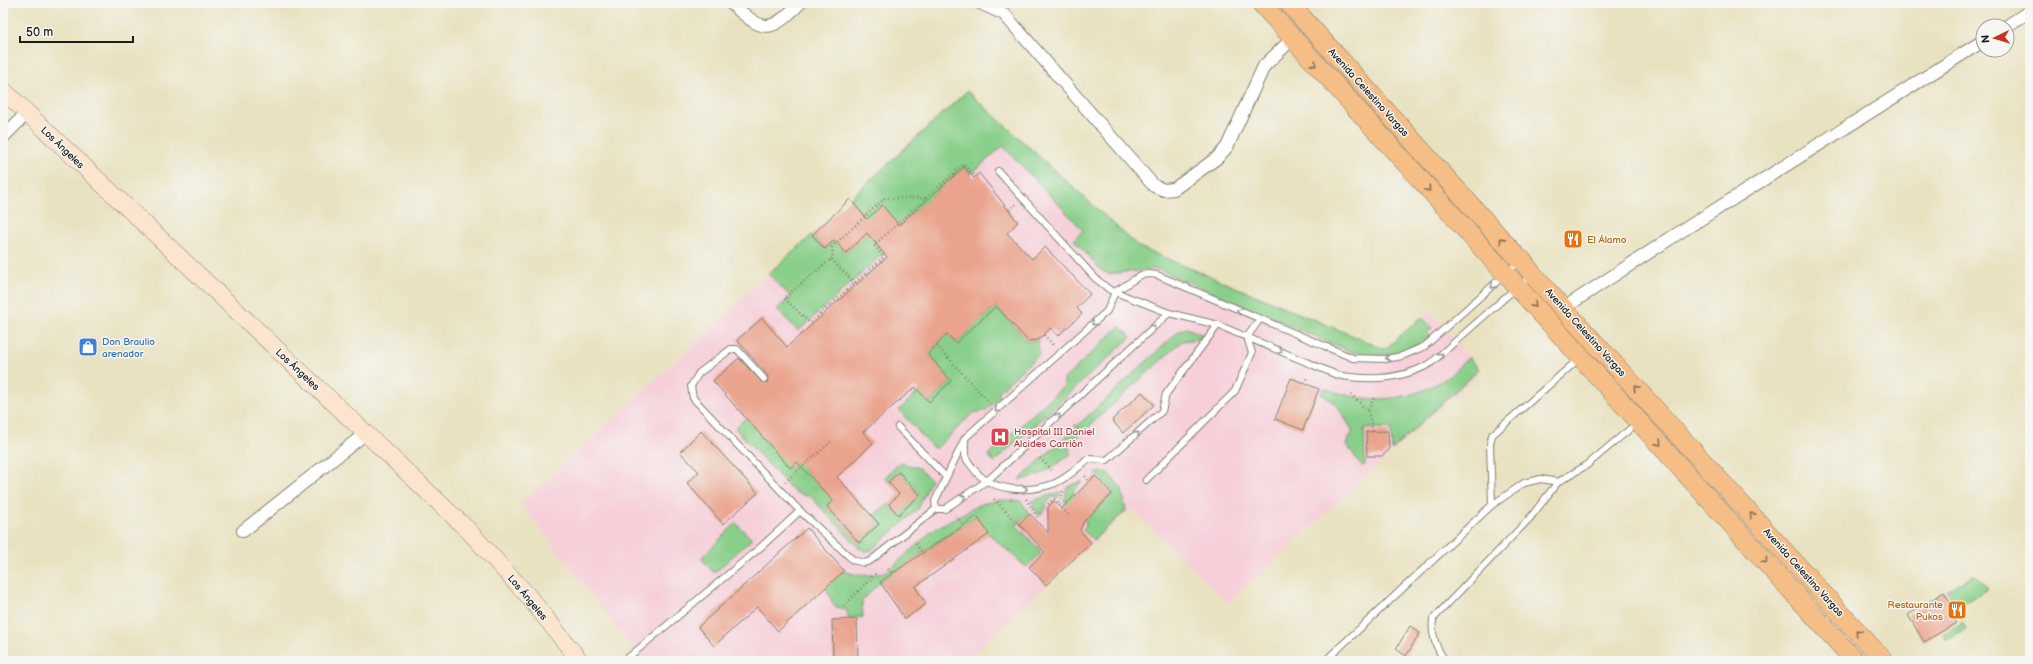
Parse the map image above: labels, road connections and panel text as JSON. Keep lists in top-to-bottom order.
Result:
{
  "streets": {
    "highway": ["Avenida Celestino Vargas"],
    "main road": ["Los Ángeles"]
  },
  "places": {
    "restaurant": ["El Álamo", "Restaurante Pukos"],
    "shop": ["Don Braulio arenador"],
    "hospital": ["Hospital III Daniel Alcides Carrión"]
  },
  "scale_bar": "50 m",
  "north": "left"
}
